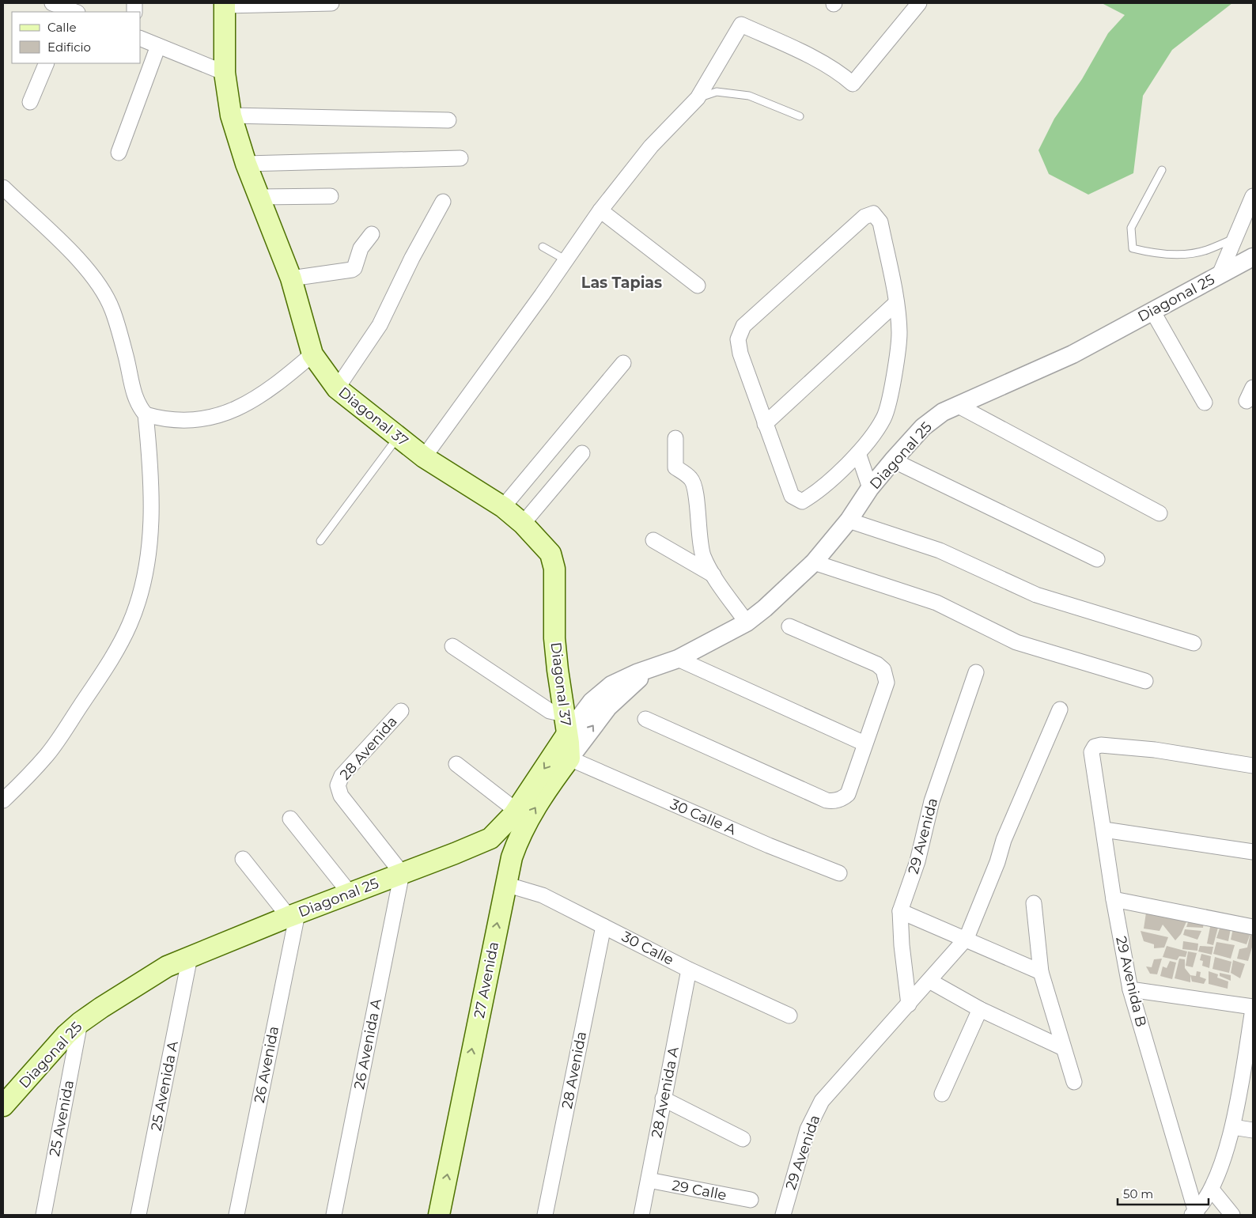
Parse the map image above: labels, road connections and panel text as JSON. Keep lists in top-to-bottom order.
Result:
{
  "streets": {
    "main road": ["Diagonal 25", "Diagonal 37", "27 Avenida"],
    "street": [
      "28 Avenida",
      "30 Calle A",
      "29 Avenida",
      "30 Calle",
      "29 Avenida B",
      "26 Avenida A",
      "26 Avenida",
      "25 Avenida A",
      "28 Avenida A",
      "25 Avenida",
      "29 Calle"
    ]
  },
  "crossings": [
    ["Diagonal 25", "Diagonal 37"],
    ["Diagonal 25", "28 Avenida"],
    ["Diagonal 25", "30 Calle A"],
    ["Diagonal 25", "27 Avenida"],
    ["Diagonal 25", "26 Avenida A"],
    ["Diagonal 25", "26 Avenida"],
    ["Diagonal 25", "25 Avenida A"],
    ["Diagonal 25", "25 Avenida"],
    ["Diagonal 37", "30 Calle A"],
    ["Diagonal 37", "27 Avenida"],
    ["28 Avenida", "30 Calle"],
    ["28 Avenida", "26 Avenida A"],
    ["30 Calle A", "27 Avenida"],
    ["30 Calle", "27 Avenida"],
    ["30 Calle", "28 Avenida A"],
    ["28 Avenida A", "29 Calle"]
  ],
  "one_way": ["27 Avenida"],
  "districts": ["Las Tapias"],
  "legend": ["Calle", "Edificio"],
  "scale_bar": "50 m"
}
